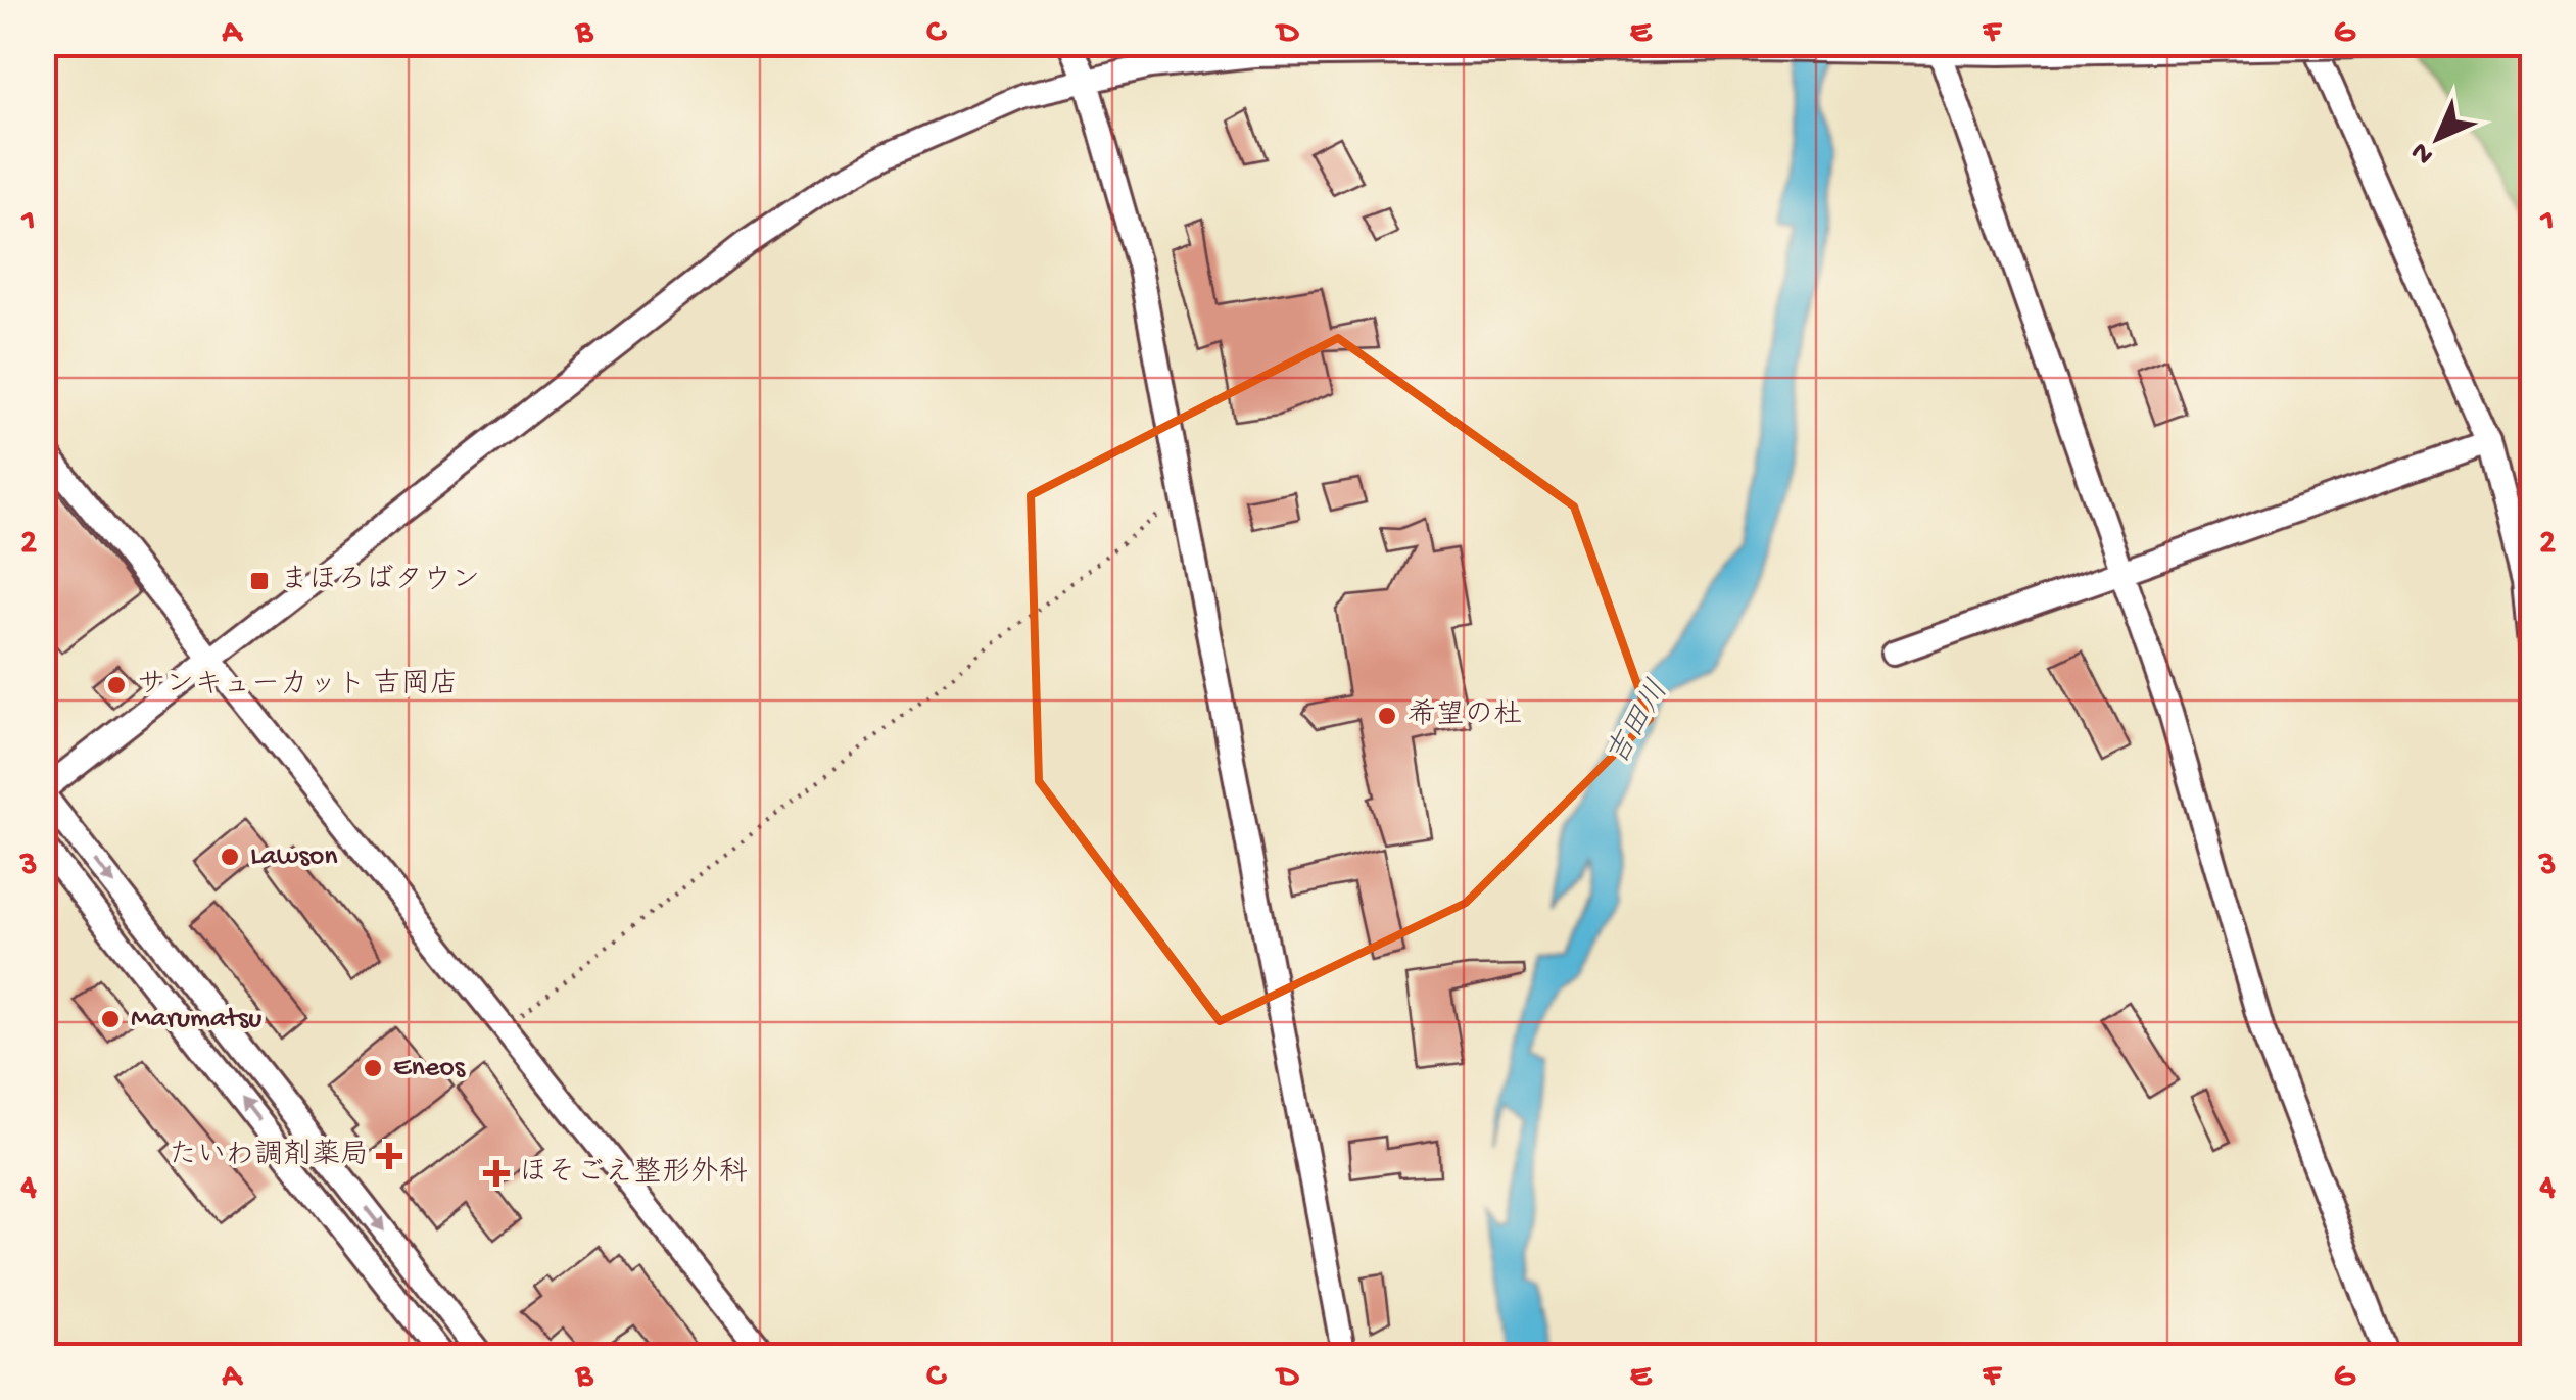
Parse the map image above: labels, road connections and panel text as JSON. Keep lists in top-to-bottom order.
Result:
{
  "water": ["吉田川"],
  "places": {
    "transit": ["まほろばタウン"],
    "other": [
      "サンキューカット 吉岡店",
      "希望の杜",
      "Lawson",
      "Marumatsu",
      "Eneos"
    ],
    "health": ["たいわ調剤薬局", "ほそごえ整形外科"]
  },
  "north": "bottom left",
  "grid": {
    "columns": [
      "A",
      "B",
      "C",
      "D",
      "E",
      "F",
      "G"
    ],
    "rows": [
      "1",
      "2",
      "3",
      "4"
    ]
  }
}
